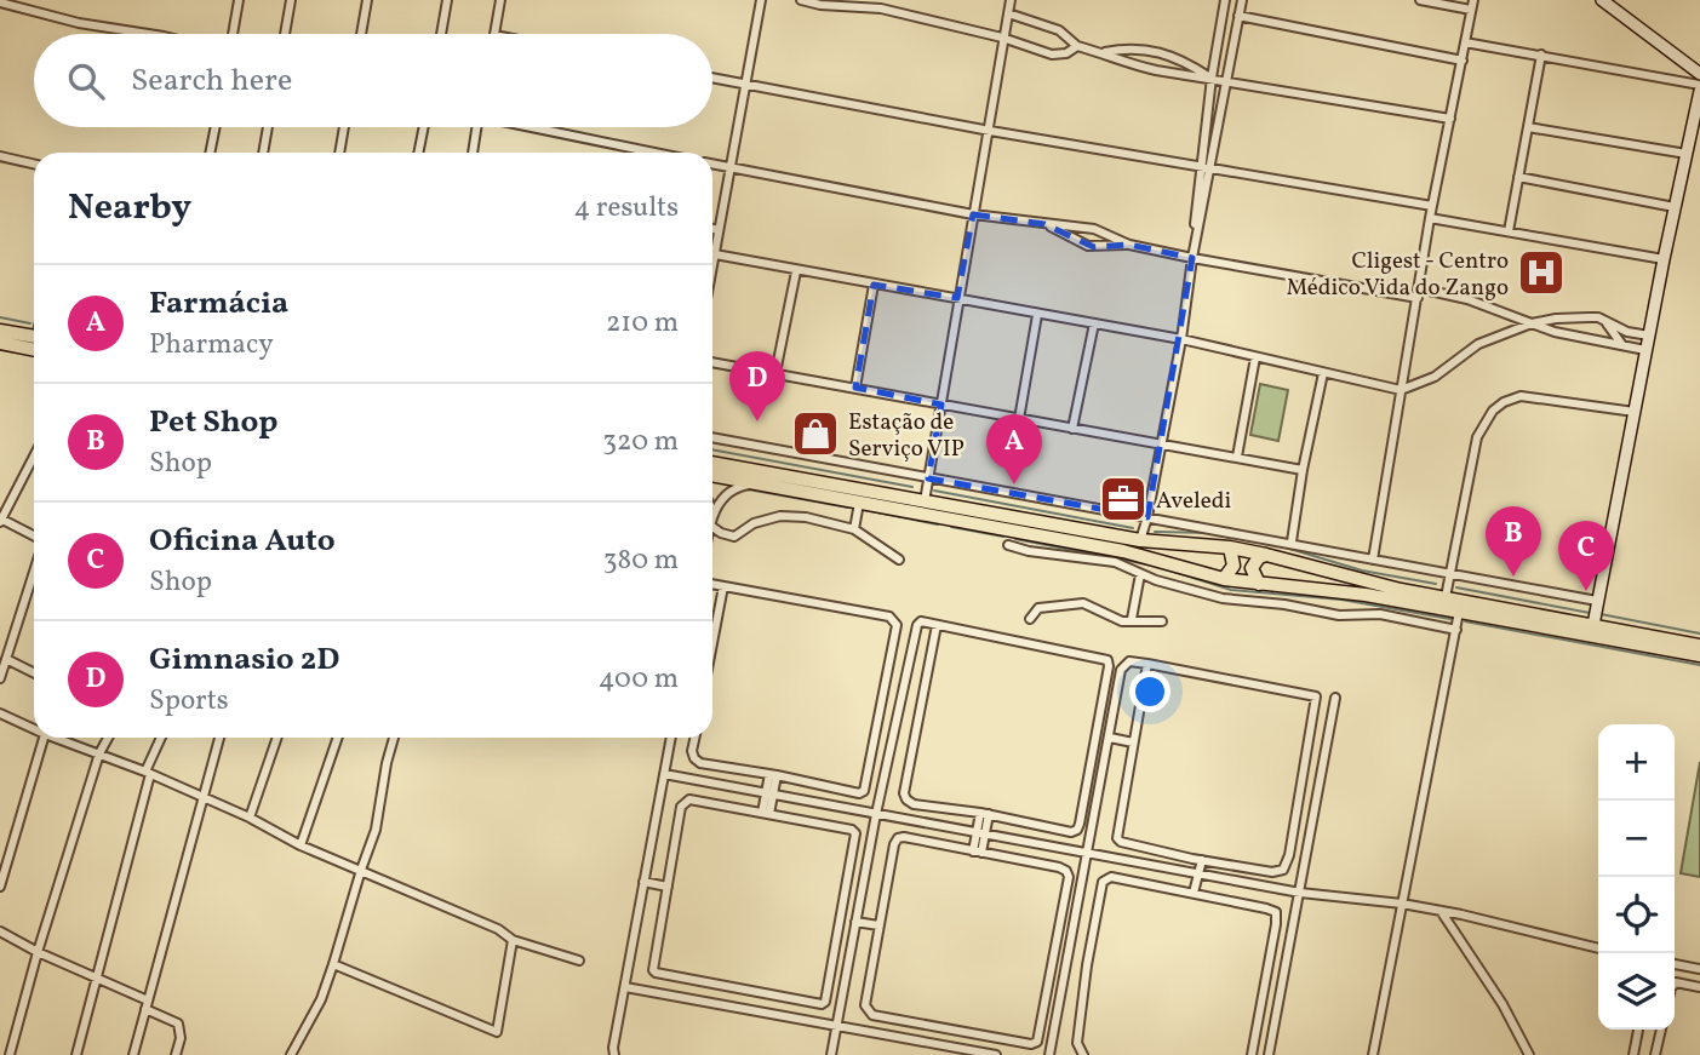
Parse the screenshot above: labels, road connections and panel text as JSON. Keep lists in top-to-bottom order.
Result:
{
  "places": {
    "hospital": ["Cligest - Centro Médico Vida do Zango"],
    "shop": ["Estação de Serviço VIP"],
    "office": ["Aveledi"]
  },
  "page": {
    "search": "Search here",
    "heading": ["Nearby", "4 results"],
    "list": [
      {
        "mark": "A",
        "name": "Farmácia",
        "note": "Pharmacy",
        "value": "210 m"
      },
      {
        "mark": "B",
        "name": "Pet Shop",
        "note": "Shop",
        "value": "320 m"
      },
      {
        "mark": "C",
        "name": "Oficina Auto",
        "note": "Shop",
        "value": "380 m"
      },
      {
        "mark": "D",
        "name": "Gimnasio 2D",
        "note": "Sports",
        "value": "400 m"
      }
    ],
    "pins": [
      "D",
      "A",
      "B",
      "C"
    ],
    "map_buttons": ["+", "−"]
  }
}
